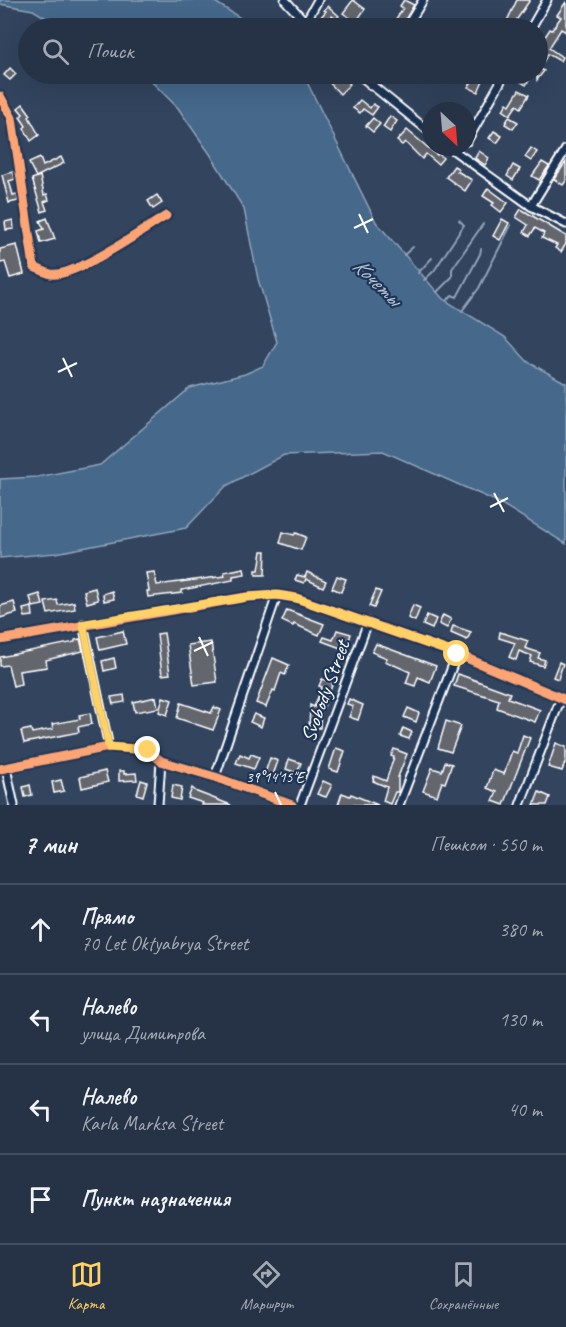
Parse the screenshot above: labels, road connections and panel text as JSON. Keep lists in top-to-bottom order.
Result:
{
  "streets": {
    "street": ["Svobody Street"]
  },
  "water": ["Кочеты"],
  "north": "bottom right",
  "page": {
    "search": "Поиск",
    "heading": ["7 мин", "Пешком · 550 m"],
    "list": [
      ["Прямо", "70 Let Oktyabrya Street", "380 m"],
      ["Налево", "улица Димитрова", "130 m"],
      ["Налево", "Karla Marksa Street", "40 m"],
      "Пункт назначения"
    ],
    "nav": ["Карта", "Маршрут", "Сохранённые"]
  },
  "coordinates": ["39°14'15\"E"]
}
